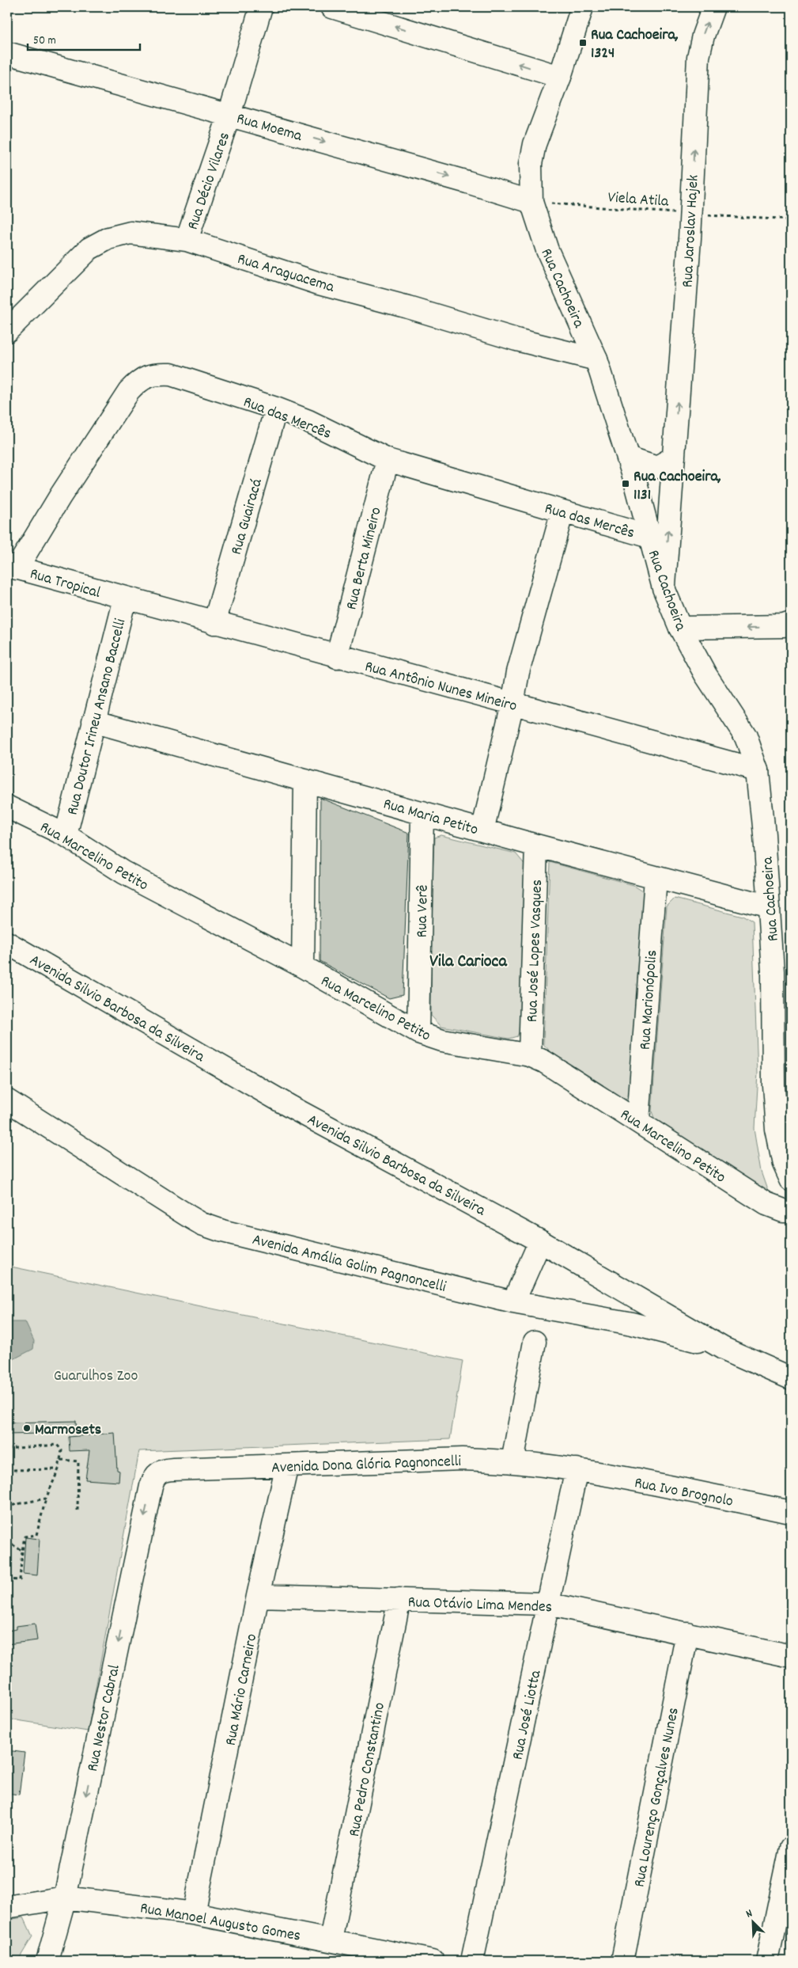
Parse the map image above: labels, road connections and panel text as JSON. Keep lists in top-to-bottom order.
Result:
{
  "streets": {
    "street": [
      "Rua Moema",
      "Rua Décio Vilares",
      "Rua Jaroslav Hajek",
      "Rua Araguacema",
      "Rua Cachoeira",
      "Rua das Mercês",
      "Rua Guairacá",
      "Rua Berta Mineiro",
      "Rua Tropical",
      "Rua Antônio Nunes Mineiro",
      "Rua Doutor Irineu Ansano Baccelli",
      "Rua Maria Petito",
      "Rua Marcelino Petito",
      "Rua Verê",
      "Rua José Lopes Vasques",
      "Rua Marionópolis",
      "Avenida Silvio Barbosa da Silveira",
      "Avenida Amália Golim Pagnoncelli",
      "Avenida Dona Glória Pagnoncelli",
      "Rua Ivo Brognolo",
      "Rua Otávio Lima Mendes",
      "Rua Mário Carneiro",
      "Rua José Liotta",
      "Rua Nestor Cabral",
      "Rua Pedro Constantino",
      "Rua Lourenço Gonçalves Nunes",
      "Rua Manoel Augusto Gomes"
    ],
    "path": ["Viela Atila"]
  },
  "crossings": [
    ["Rua Moema", "Rua Décio Vilares"],
    ["Rua Moema", "Viela Atila"],
    ["Rua Moema", "Rua Cachoeira"],
    ["Rua Décio Vilares", "Rua Araguacema"],
    ["Viela Atila", "Rua Jaroslav Hajek"],
    ["Viela Atila", "Rua Cachoeira"],
    ["Rua Jaroslav Hajek", "Rua Cachoeira"],
    ["Rua Araguacema", "Rua Cachoeira"],
    ["Rua Cachoeira", "Rua das Mercês"],
    ["Rua Cachoeira", "Rua Antônio Nunes Mineiro"],
    ["Rua Cachoeira", "Rua Maria Petito"],
    ["Rua das Mercês", "Rua Guairacá"],
    ["Rua das Mercês", "Rua Berta Mineiro"],
    ["Rua das Mercês", "Rua Tropical"],
    ["Rua Guairacá", "Rua Antônio Nunes Mineiro"],
    ["Rua Berta Mineiro", "Rua Antônio Nunes Mineiro"],
    ["Rua Tropical", "Rua Antônio Nunes Mineiro"],
    ["Rua Tropical", "Rua Doutor Irineu Ansano Baccelli"],
    ["Rua Antônio Nunes Mineiro", "Rua Doutor Irineu Ansano Baccelli"],
    ["Rua Doutor Irineu Ansano Baccelli", "Rua Maria Petito"],
    ["Rua Doutor Irineu Ansano Baccelli", "Rua Marcelino Petito"],
    ["Rua Maria Petito", "Rua Verê"],
    ["Rua Maria Petito", "Rua José Lopes Vasques"],
    ["Rua Maria Petito", "Rua Marionópolis"],
    ["Rua Marcelino Petito", "Rua Verê"],
    ["Rua Marcelino Petito", "Rua José Lopes Vasques"],
    ["Rua Marcelino Petito", "Rua Marionópolis"],
    ["Avenida Silvio Barbosa da Silveira", "Avenida Amália Golim Pagnoncelli"],
    ["Avenida Dona Glória Pagnoncelli", "Rua Ivo Brognolo"],
    ["Avenida Dona Glória Pagnoncelli", "Rua Mário Carneiro"],
    ["Avenida Dona Glória Pagnoncelli", "Rua José Liotta"],
    ["Avenida Dona Glória Pagnoncelli", "Rua Nestor Cabral"],
    ["Rua Ivo Brognolo", "Rua José Liotta"],
    ["Rua Otávio Lima Mendes", "Rua Mário Carneiro"],
    ["Rua Otávio Lima Mendes", "Rua José Liotta"],
    ["Rua Otávio Lima Mendes", "Rua Pedro Constantino"],
    ["Rua Otávio Lima Mendes", "Rua Lourenço Gonçalves Nunes"],
    ["Rua Mário Carneiro", "Rua Manoel Augusto Gomes"],
    ["Rua Nestor Cabral", "Rua Manoel Augusto Gomes"],
    ["Rua Pedro Constantino", "Rua Manoel Augusto Gomes"]
  ],
  "one_way": ["Rua Jaroslav Hajek", "Rua Nestor Cabral"],
  "districts": ["Vila Carioca"],
  "parks": ["Guarulhos Zoo"],
  "places": {
    "transit": ["Rua Cachoeira, 1324", "Rua Cachoeira, 1131"],
    "other": ["Marmosets"]
  },
  "scale_bar": "50 m",
  "north": "top left"
}
